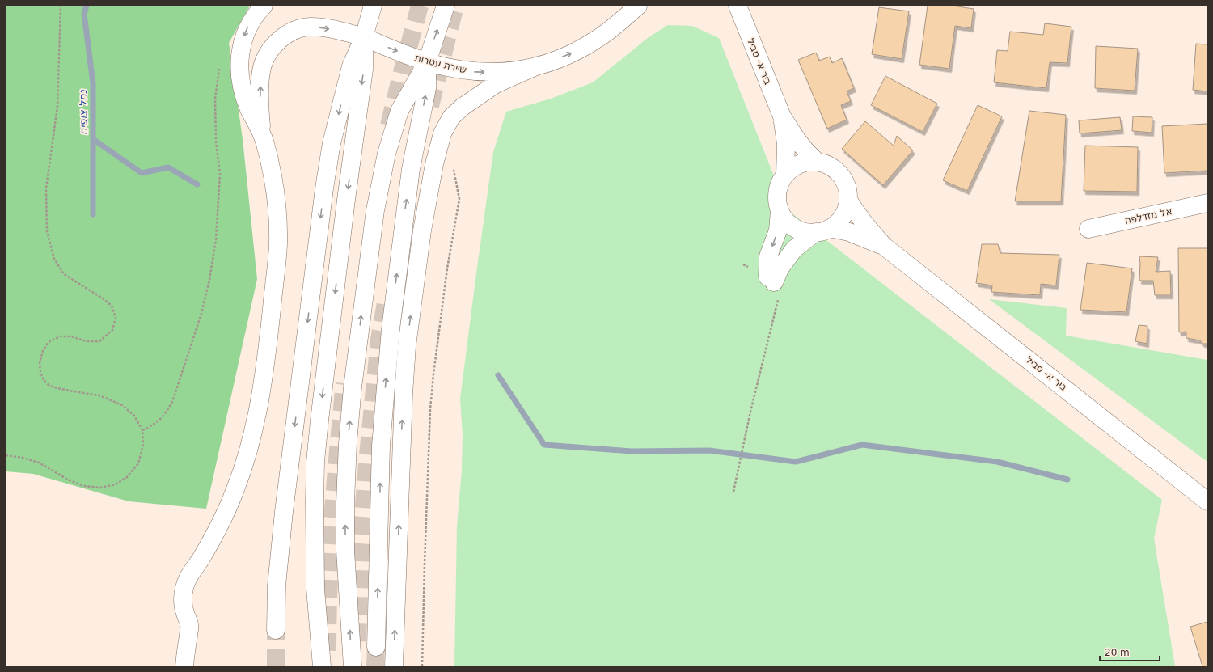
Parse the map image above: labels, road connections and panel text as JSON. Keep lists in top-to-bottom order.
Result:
{
  "streets": {
    "main road": ["ביר א- סביל", "שיירת עטרות", "אל מזדלפה"]
  },
  "one_way": ["שיירת עטרות"],
  "water": ["נחל צופים"],
  "scale_bar": "20 m"
}
